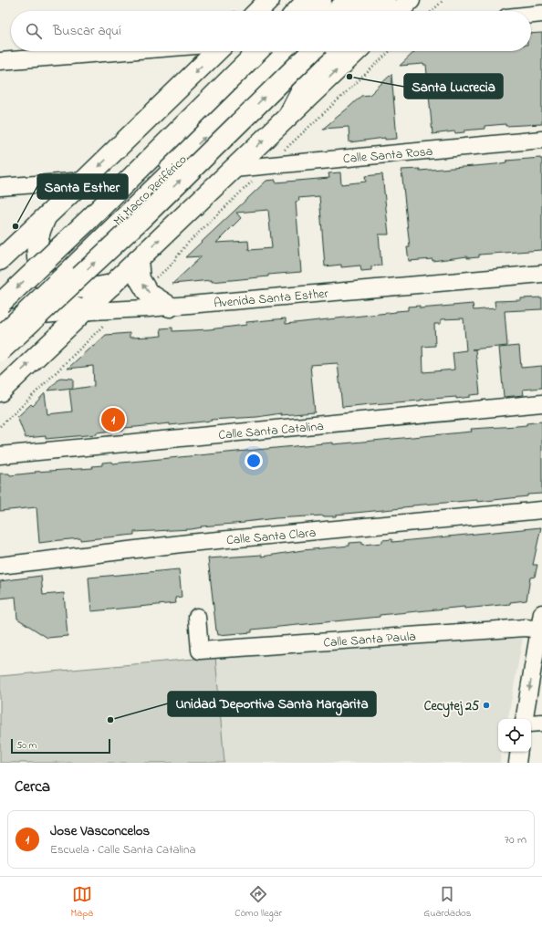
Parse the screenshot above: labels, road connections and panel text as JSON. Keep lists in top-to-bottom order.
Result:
{
  "streets": {
    "street": [
      "Calle Santa Rosa",
      "Mi Macro Periférico",
      "Avenida Santa Esther",
      "Calle Santa Catalina",
      "Calle Santa Clara",
      "Calle Santa Paula"
    ]
  },
  "places": [
    "Santa Lucrecia",
    "Santa Esther",
    "Cecytej 25",
    "Unidad Deportiva Santa Margarita"
  ],
  "scale_bar": "50 m",
  "page": {
    "search": "Buscar aquí",
    "pins": "1",
    "scale": "50 m",
    "heading": "Cerca",
    "list": [
      {
        "mark": "1",
        "name": "Jose Vasconcelos",
        "note": "Escuela · Calle Santa Catalina",
        "value": "70 m"
      }
    ],
    "nav": ["Mapa", "Cómo llegar", "Guardados"]
  }
}
